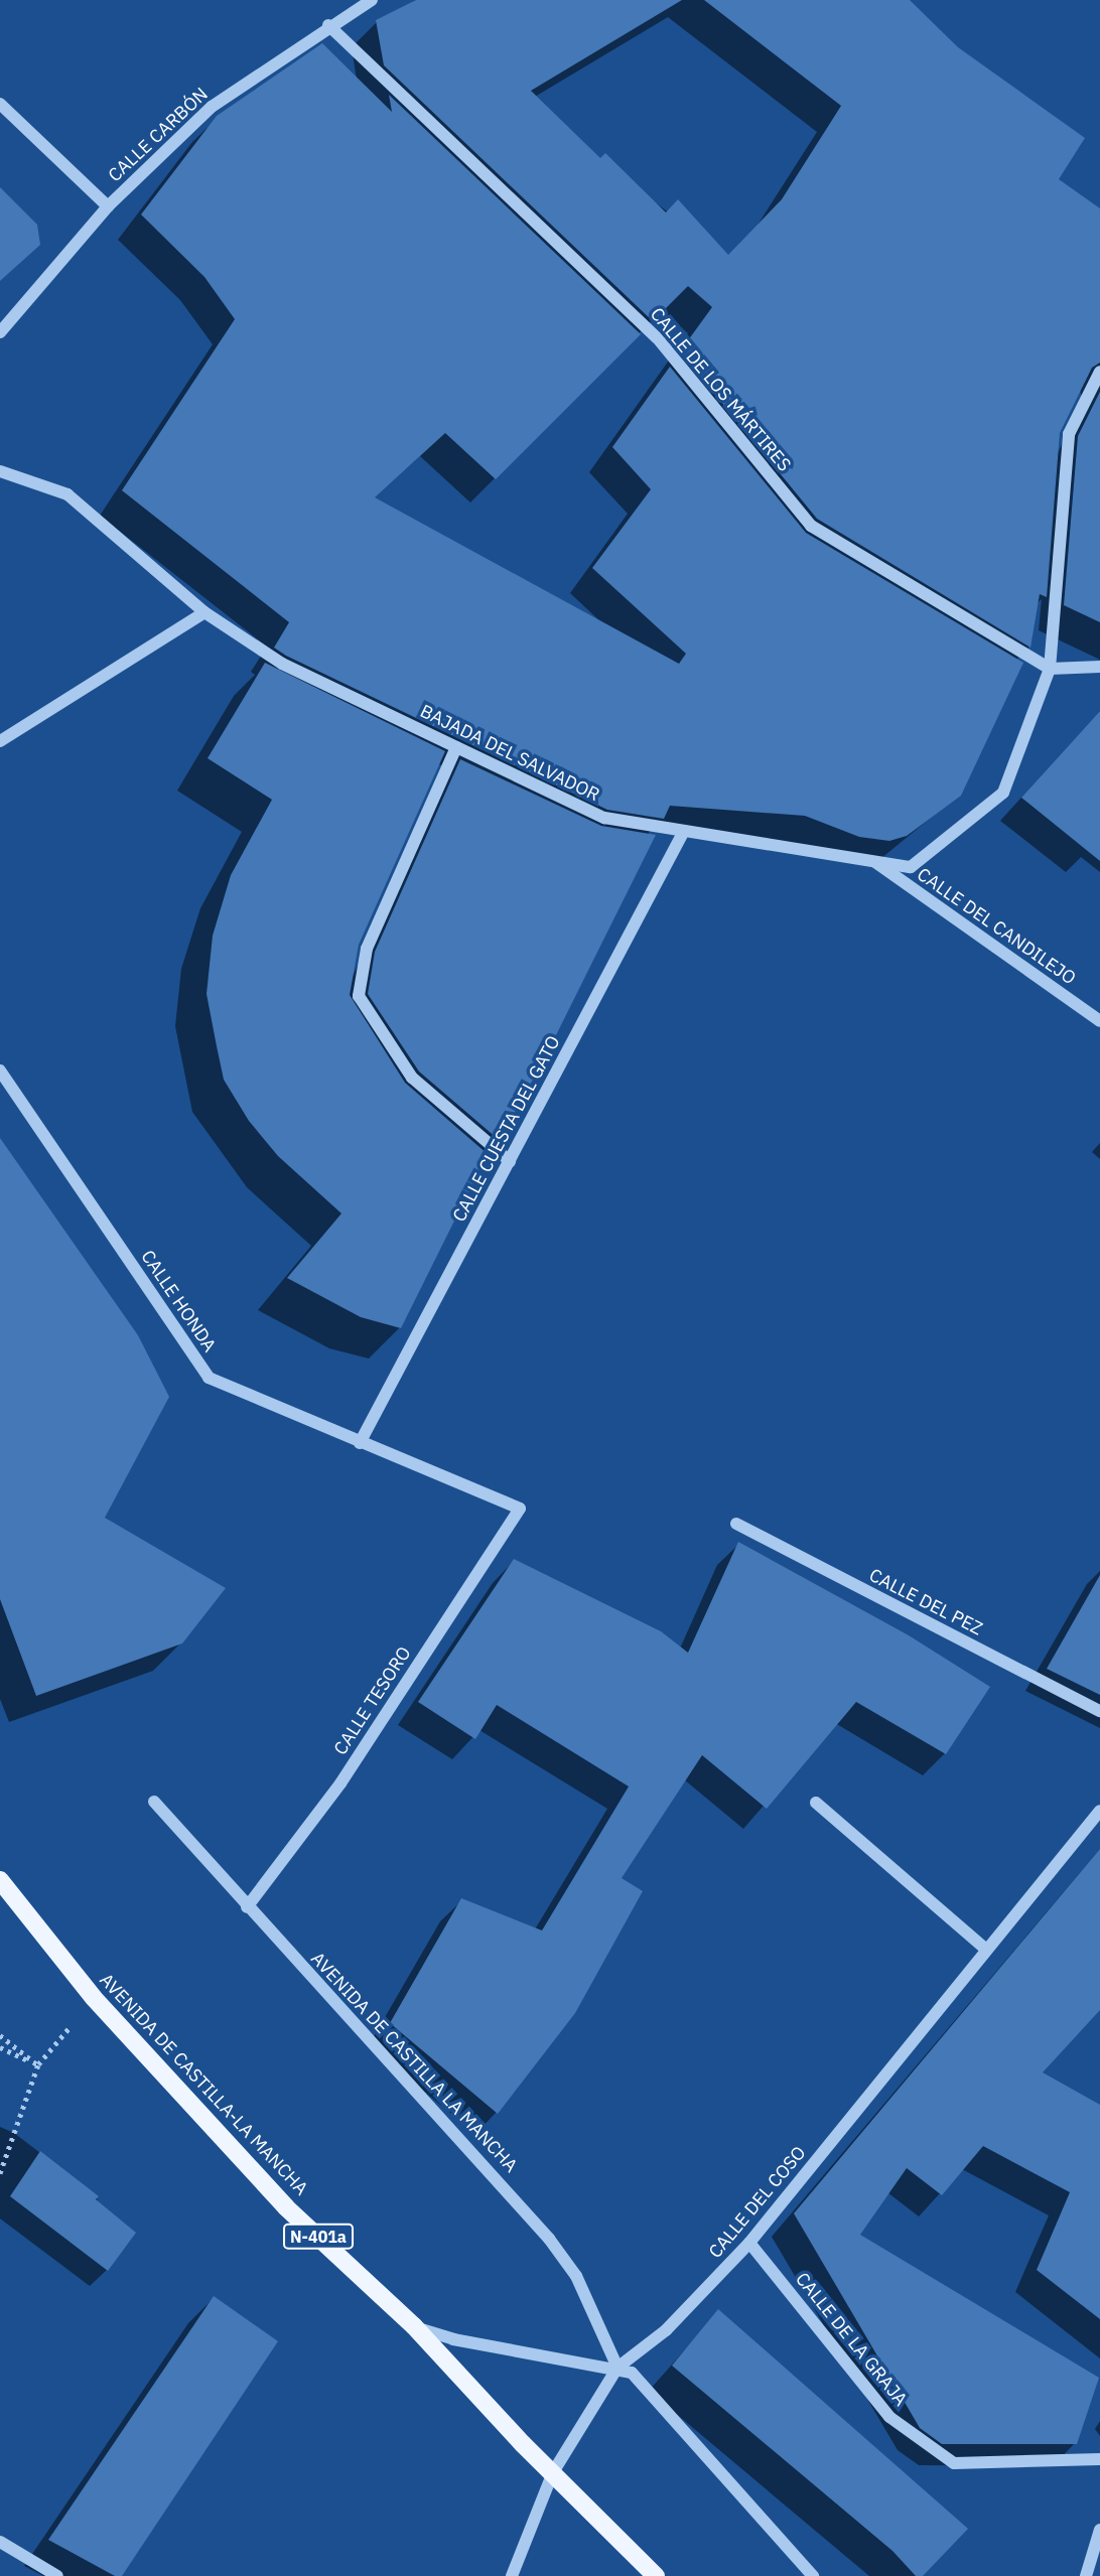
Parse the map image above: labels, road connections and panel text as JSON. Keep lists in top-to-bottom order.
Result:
{
  "streets": {
    "main road": ["AVENIDA DE CASTILLA-LA MANCHA", "N-401a"],
    "street": [
      "CALLE CARBÓN",
      "CALLE DE LOS MÁRTIRES",
      "BAJADA DEL SALVADOR",
      "CALLE DEL CANDILEJO",
      "CALLE CUESTA DEL GATO",
      "CALLE HONDA",
      "CALLE DEL PEZ",
      "CALLE TESORO",
      "AVENIDA DE CASTILLA LA MANCHA",
      "CALLE DEL COSO",
      "CALLE DE LA GRAJA"
    ]
  },
  "crossings": [
    ["CALLE CARBÓN", "CALLE DE LOS MÁRTIRES"],
    ["CALLE DE LOS MÁRTIRES", "BAJADA DEL SALVADOR"],
    ["BAJADA DEL SALVADOR", "CALLE DEL CANDILEJO"],
    ["BAJADA DEL SALVADOR", "CALLE CUESTA DEL GATO"],
    ["CALLE CUESTA DEL GATO", "CALLE HONDA"],
    ["CALLE HONDA", "CALLE TESORO"],
    ["CALLE TESORO", "AVENIDA DE CASTILLA LA MANCHA"],
    ["AVENIDA DE CASTILLA LA MANCHA", "CALLE DEL COSO"],
    ["AVENIDA DE CASTILLA-LA MANCHA", "CALLE DEL COSO"],
    ["CALLE DEL COSO", "CALLE DE LA GRAJA"]
  ]
}
